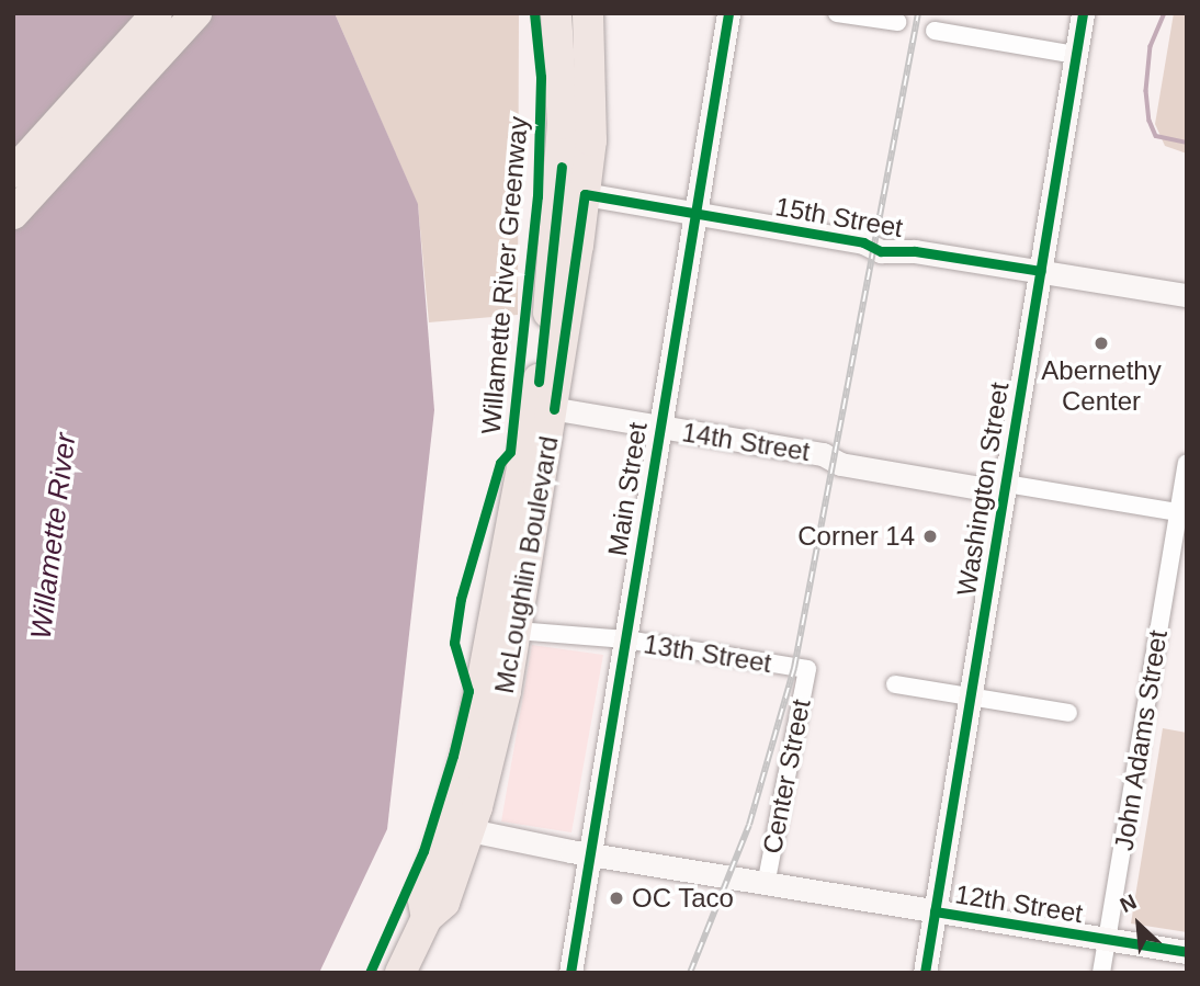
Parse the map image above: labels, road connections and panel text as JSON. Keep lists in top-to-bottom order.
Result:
{
  "streets": {
    "highway": ["McLoughlin Boulevard"],
    "street": [
      "15th Street",
      "14th Street",
      "Main Street",
      "Washington Street",
      "13th Street",
      "John Adams Street",
      "Center Street",
      "12th Street"
    ],
    "cycle path": ["Willamette River Greenway"]
  },
  "crossings": [
    ["15th Street", "Main Street"],
    ["15th Street", "Washington Street"],
    ["15th Street", "McLoughlin Boulevard"],
    ["14th Street", "Main Street"],
    ["14th Street", "Washington Street"],
    ["14th Street", "McLoughlin Boulevard"],
    ["14th Street", "John Adams Street"],
    ["Main Street", "13th Street"],
    ["Main Street", "12th Street"],
    ["Washington Street", "12th Street"],
    ["McLoughlin Boulevard", "13th Street"],
    ["McLoughlin Boulevard", "12th Street"],
    ["13th Street", "Center Street"],
    ["John Adams Street", "12th Street"],
    ["Center Street", "12th Street"]
  ],
  "water": ["Willamette River"],
  "places": ["Abernethy Center", "Corner 14", "OC Taco"],
  "north": "top left"
}
